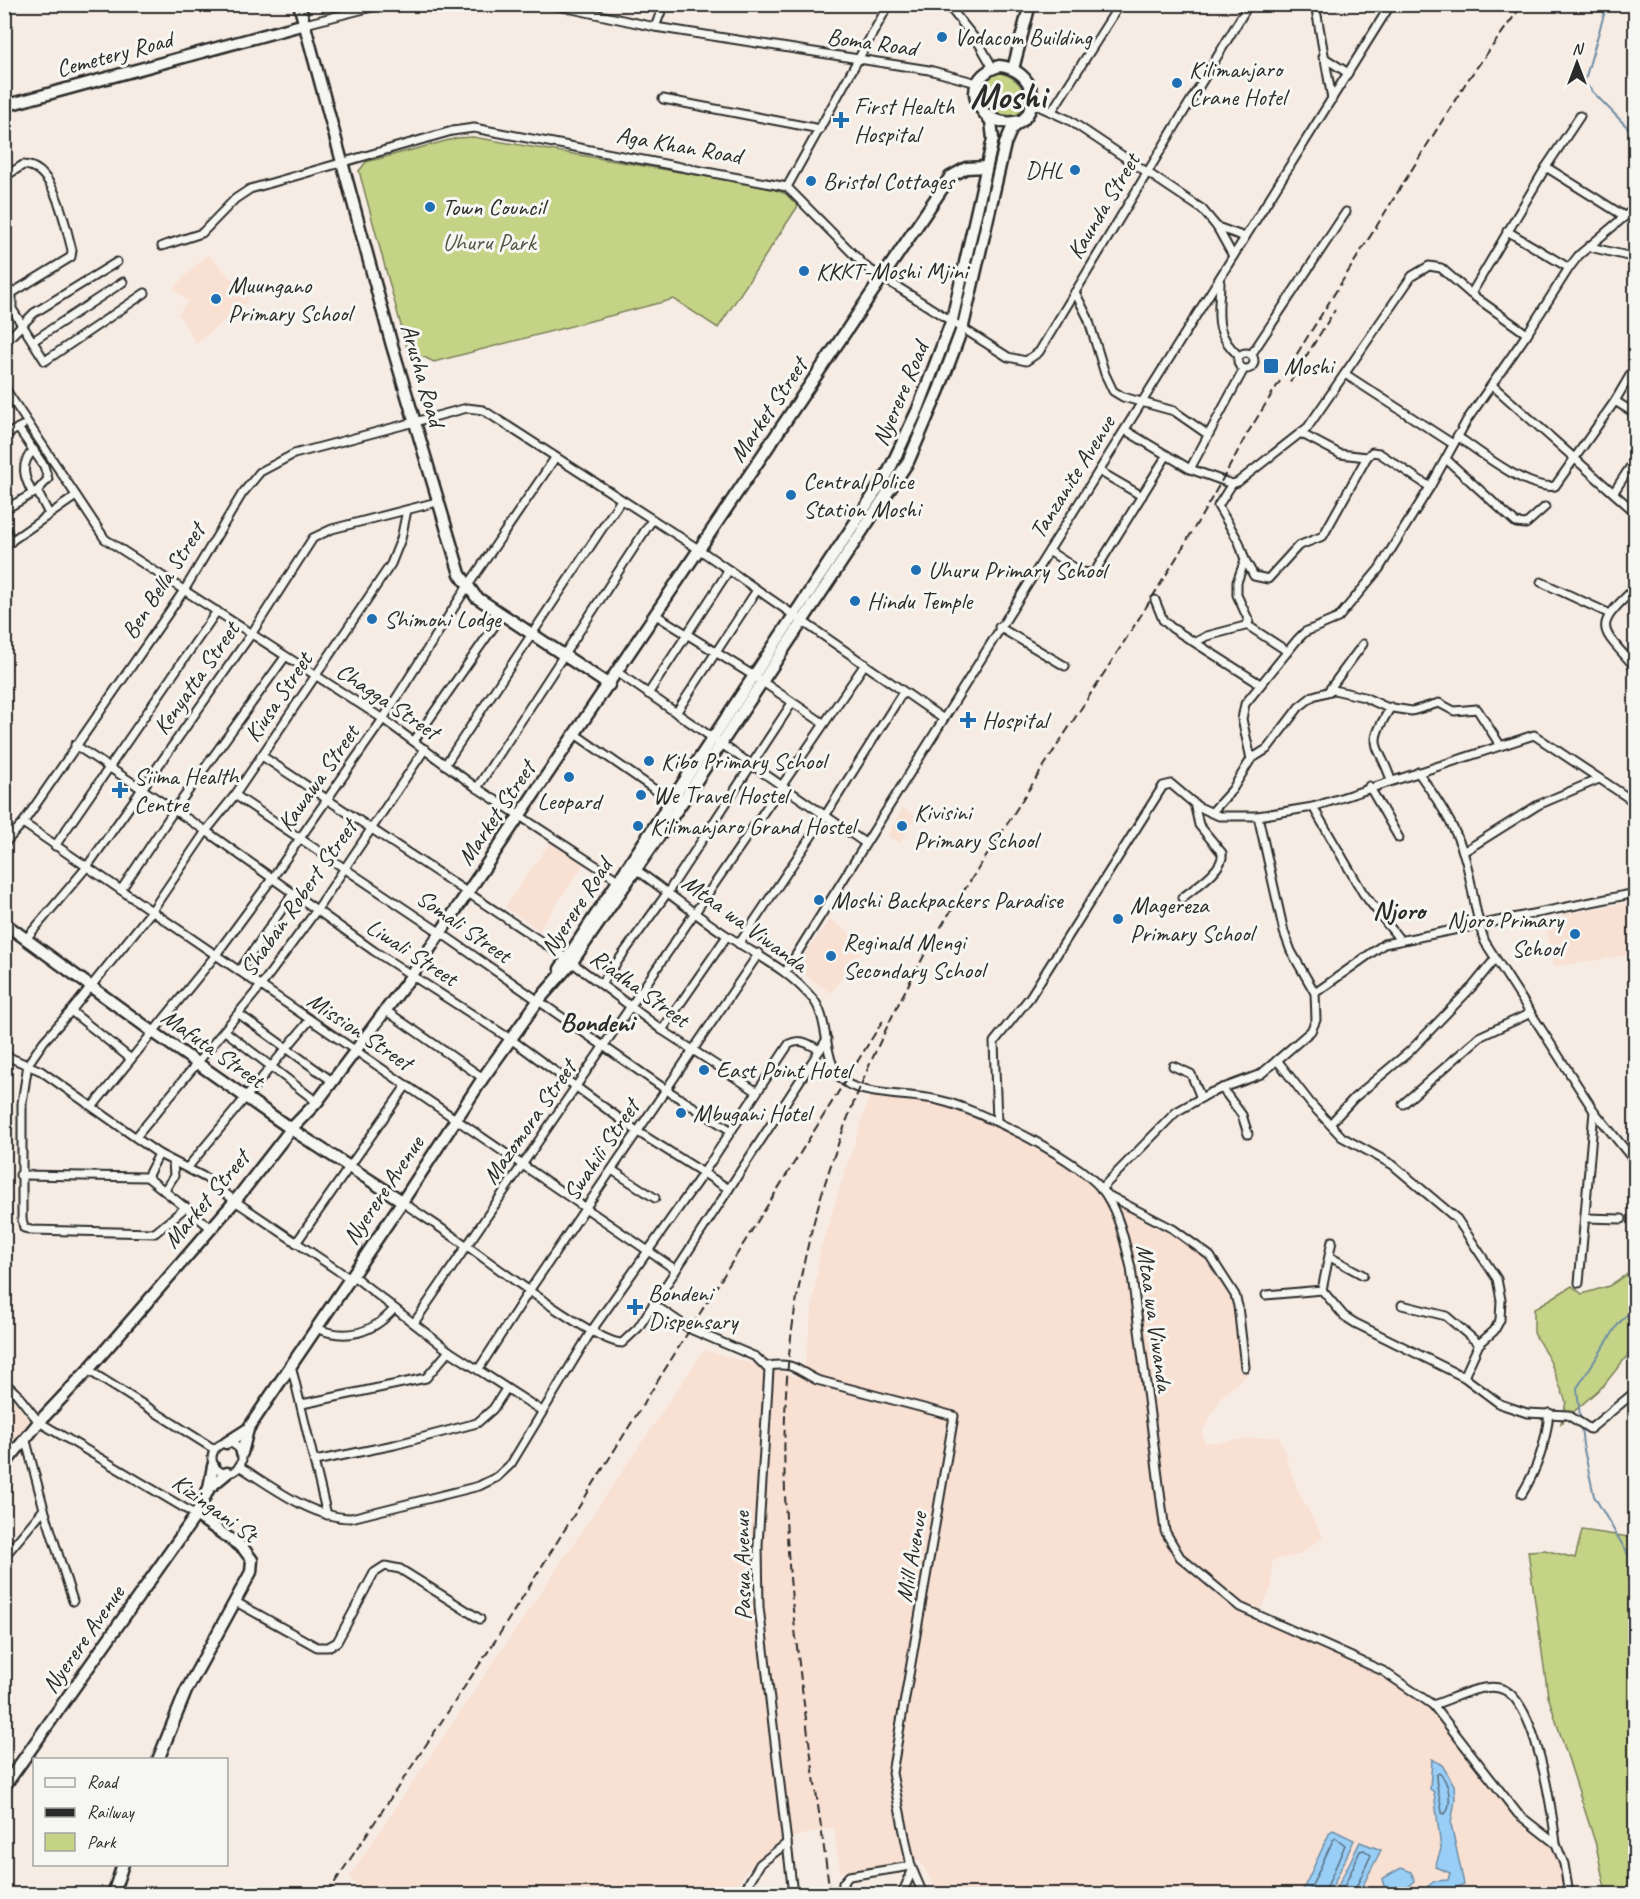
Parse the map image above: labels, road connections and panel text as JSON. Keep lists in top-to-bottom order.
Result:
{
  "streets": {
    "main road": [
      "Cemetery Road",
      "Arusha Road",
      "Nyerere Road",
      "Market Street",
      "Mafuta Street",
      "Nyerere Avenue",
      "Kizingani St"
    ],
    "street": [
      "Boma Road",
      "Aga Khan Road",
      "Kaunda Street",
      "Tanzanite Avenue",
      "Ben Bella Street",
      "Kenyatta Street",
      "Kiusa Street",
      "Chagga Street",
      "Kawawa Street",
      "Shaban Robert Street",
      "Mtaa wa Viwanda",
      "Somali Street",
      "Liwali Street",
      "Riadha Street",
      "Mission Street",
      "Mazomora Street",
      "Swahili Street",
      "Mill Avenue",
      "Pasua Avenue"
    ]
  },
  "crossings": [
    ["Boma Road", "Nyerere Road"],
    ["Cemetery Road", "Arusha Road"],
    ["Aga Khan Road", "Arusha Road"],
    ["Kaunda Street", "Nyerere Road"],
    ["Arusha Road", "Market Street"],
    ["Arusha Road", "Ben Bella Street"],
    ["Arusha Road", "Kenyatta Street"],
    ["Arusha Road", "Kawawa Street"],
    ["Nyerere Road", "Market Street"],
    ["Nyerere Road", "Ben Bella Street"],
    ["Nyerere Road", "Chagga Street"],
    ["Nyerere Road", "Mtaa wa Viwanda"],
    ["Nyerere Road", "Riadha Street"],
    ["Nyerere Road", "Nyerere Avenue"],
    ["Market Street", "Ben Bella Street"],
    ["Market Street", "Chagga Street"],
    ["Market Street", "Somali Street"],
    ["Market Street", "Liwali Street"],
    ["Market Street", "Riadha Street"],
    ["Market Street", "Mission Street"],
    ["Market Street", "Mafuta Street"],
    ["Market Street", "Kizingani St"],
    ["Tanzanite Avenue", "Ben Bella Street"],
    ["Tanzanite Avenue", "Mtaa wa Viwanda"],
    ["Ben Bella Street", "Chagga Street"],
    ["Ben Bella Street", "Kawawa Street"],
    ["Ben Bella Street", "Liwali Street"],
    ["Ben Bella Street", "Mission Street"],
    ["Ben Bella Street", "Mazomora Street"],
    ["Kenyatta Street", "Kiusa Street"],
    ["Kenyatta Street", "Chagga Street"],
    ["Kenyatta Street", "Liwali Street"],
    ["Kenyatta Street", "Mission Street"],
    ["Kenyatta Street", "Mafuta Street"],
    ["Kiusa Street", "Chagga Street"],
    ["Kiusa Street", "Somali Street"],
    ["Kiusa Street", "Liwali Street"],
    ["Kiusa Street", "Riadha Street"],
    ["Kiusa Street", "Mission Street"],
    ["Kiusa Street", "Mafuta Street"],
    ["Chagga Street", "Kawawa Street"],
    ["Chagga Street", "Shaban Robert Street"],
    ["Kawawa Street", "Somali Street"],
    ["Kawawa Street", "Liwali Street"],
    ["Kawawa Street", "Riadha Street"],
    ["Kawawa Street", "Mission Street"],
    ["Kawawa Street", "Mafuta Street"],
    ["Shaban Robert Street", "Somali Street"],
    ["Shaban Robert Street", "Liwali Street"],
    ["Shaban Robert Street", "Riadha Street"],
    ["Shaban Robert Street", "Mission Street"],
    ["Shaban Robert Street", "Mafuta Street"],
    ["Mtaa wa Viwanda", "Mazomora Street"],
    ["Mtaa wa Viwanda", "Swahili Street"],
    ["Somali Street", "Mazomora Street"],
    ["Somali Street", "Swahili Street"],
    ["Somali Street", "Nyerere Avenue"],
    ["Liwali Street", "Mazomora Street"],
    ["Liwali Street", "Swahili Street"],
    ["Liwali Street", "Nyerere Avenue"],
    ["Riadha Street", "Mazomora Street"],
    ["Riadha Street", "Swahili Street"],
    ["Mission Street", "Mazomora Street"],
    ["Mission Street", "Swahili Street"],
    ["Mission Street", "Nyerere Avenue"],
    ["Mafuta Street", "Nyerere Avenue"],
    ["Nyerere Avenue", "Kizingani St"],
    ["Mill Avenue", "Pasua Avenue"]
  ],
  "districts": ["Moshi", "Njoro", "Bondeni"],
  "parks": ["Uhuru Park"],
  "places": {
    "other": [
      "Vodacom Building",
      "Kilimanjaro Crane Hotel",
      "DHL",
      "Bristol Cottages",
      "Town Council",
      "KKKT-Moshi Mjini",
      "Muungano Primary School",
      "Central Police Station Moshi",
      "Uhuru Primary School",
      "Hindu Temple",
      "Shimoni Lodge",
      "Kibo Primary School",
      "Leopard",
      "We Travel Hostel",
      "Kilimanjaro Grand Hostel",
      "Kivisini Primary School",
      "Moshi Backpackers Paradise",
      "Magereza Primary School",
      "Njoro Primary School",
      "Reginald Mengi Secondary School",
      "East Point Hotel",
      "Mbugani Hotel"
    ],
    "health": [
      "First Health Hospital",
      "Hospital",
      "Siima Health Centre",
      "Bondeni Dispensary"
    ],
    "transit": ["Moshi"]
  },
  "legend": ["Road", "Railway", "Park"],
  "north": "top"
}
